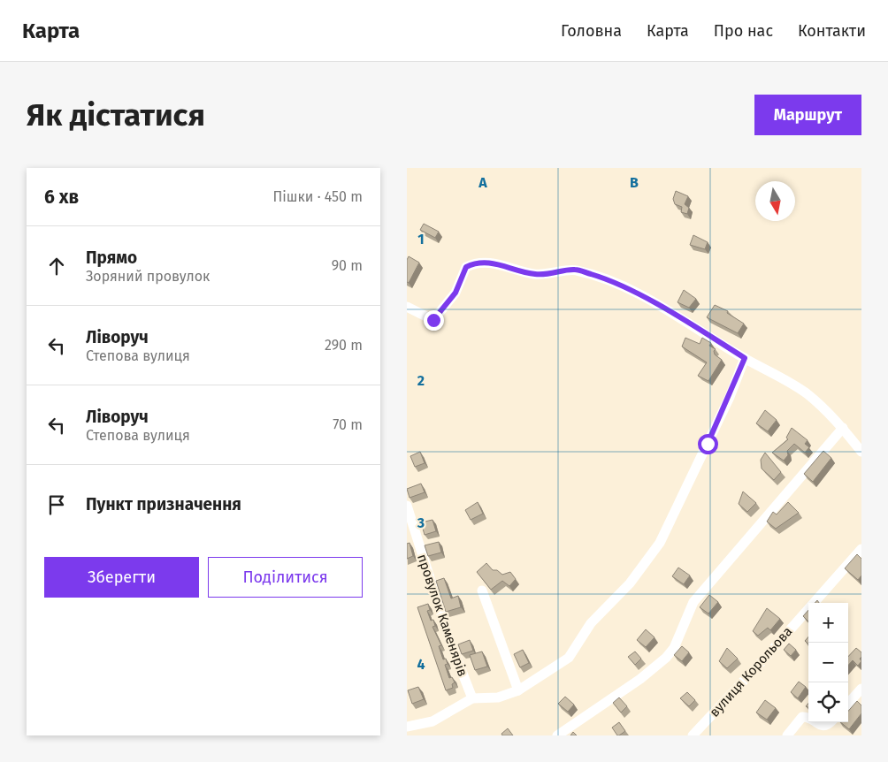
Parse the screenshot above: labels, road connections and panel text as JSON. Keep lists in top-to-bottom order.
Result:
{
  "streets": {
    "street": ["провулок Каменярів", "вулиця Корольова"]
  },
  "north": "bottom",
  "page": {
    "header": "Карта",
    "nav": [
      "Головна",
      "Карта",
      "Про нас",
      "Контакти"
    ],
    "buttons": [
      "Маршрут",
      ["Зберегти", "Поділитися"]
    ],
    "title": "Як дістатися",
    "heading": ["6 хв", "Пішки · 450 m"],
    "list": [
      ["Прямо", "Зоряний провулок", "90 m"],
      ["Ліворуч", "Степова вулиця", "290 m"],
      ["Ліворуч", "Степова вулиця", "70 m"],
      "Пункт призначення"
    ],
    "map_buttons": ["+", "−"]
  },
  "grid": {
    "columns": ["A", "B"],
    "rows": [
      "1",
      "2",
      "3",
      "4"
    ]
  }
}
